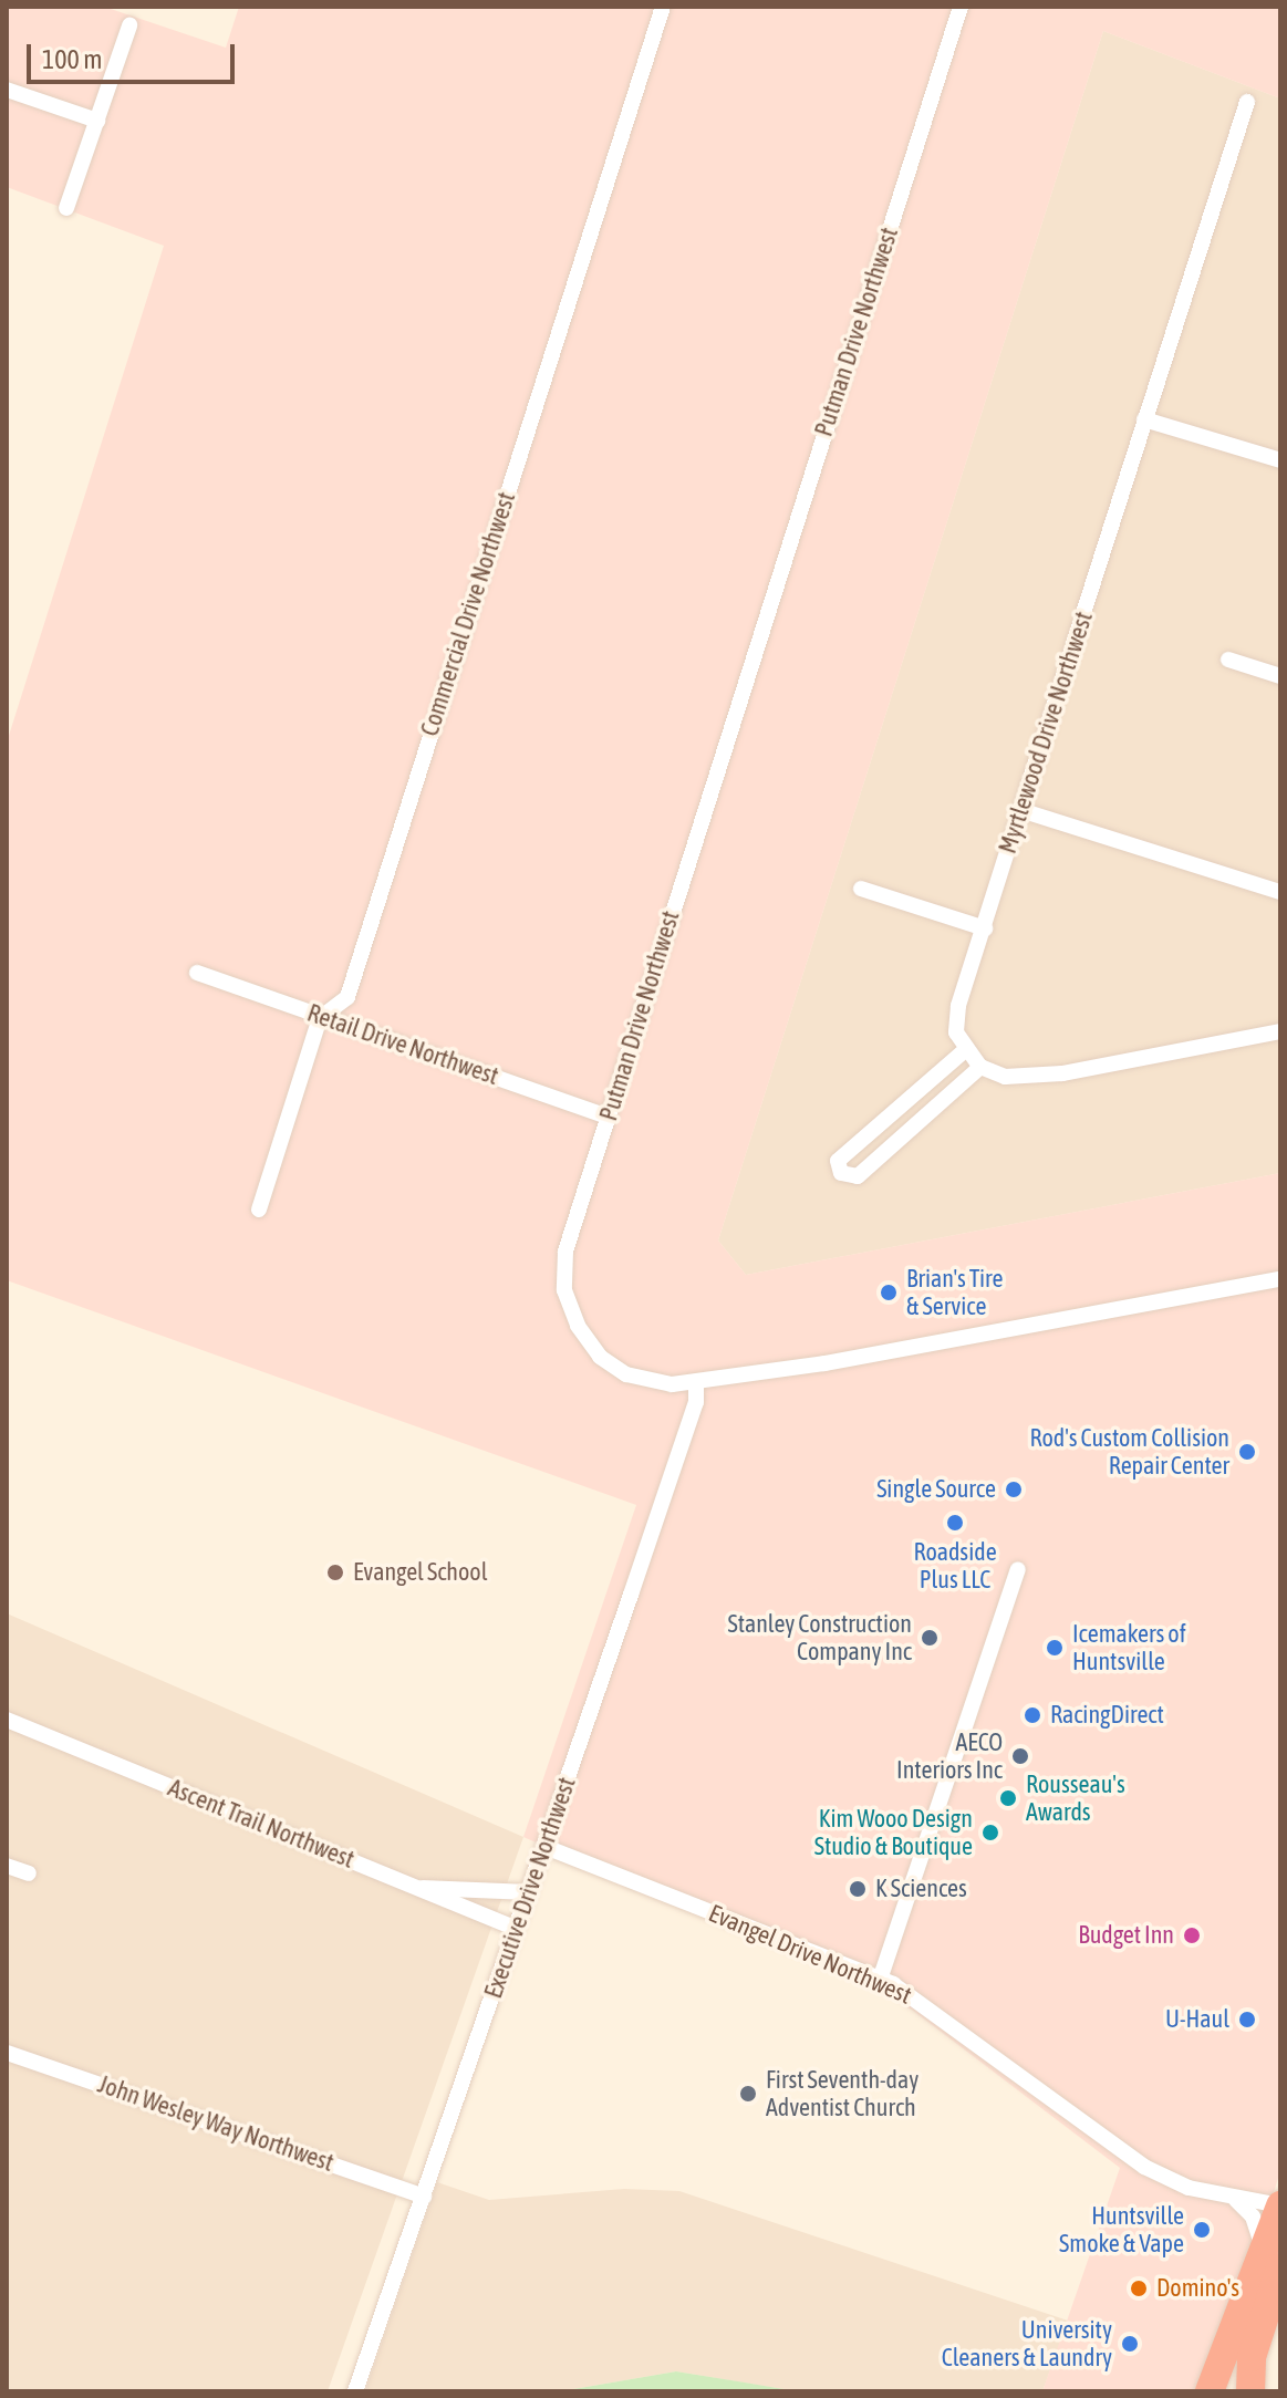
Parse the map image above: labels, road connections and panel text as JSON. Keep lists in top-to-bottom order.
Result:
{
  "streets": {
    "street": [
      "Putman Drive Northwest",
      "Commercial Drive Northwest",
      "Myrtlewood Drive Northwest",
      "Retail Drive Northwest",
      "Ascent Trail Northwest",
      "Executive Drive Northwest",
      "Evangel Drive Northwest",
      "John Wesley Way Northwest"
    ]
  },
  "crossings": [
    ["Putman Drive Northwest", "Retail Drive Northwest"],
    ["Putman Drive Northwest", "Executive Drive Northwest"],
    ["Commercial Drive Northwest", "Retail Drive Northwest"],
    ["Ascent Trail Northwest", "Executive Drive Northwest"],
    ["Executive Drive Northwest", "Evangel Drive Northwest"],
    ["Executive Drive Northwest", "John Wesley Way Northwest"]
  ],
  "places": [
    "Brian's Tire & Service",
    "Rod's Custom Collision Repair Center",
    "Single Source",
    "Roadside Plus LLC",
    "Evangel School",
    "Stanley Construction Company Inc",
    "Icemakers of Huntsville",
    "RacingDirect",
    "AECO Interiors Inc",
    "Rousseau's Awards",
    "Kim Wooo Design Studio & Boutique",
    "K Sciences",
    "Budget Inn",
    "U-Haul",
    "First Seventh-day Adventist Church",
    "Huntsville Smoke & Vape",
    "Domino's",
    "University Cleaners & Laundry"
  ],
  "scale_bar": "100 m"
}
